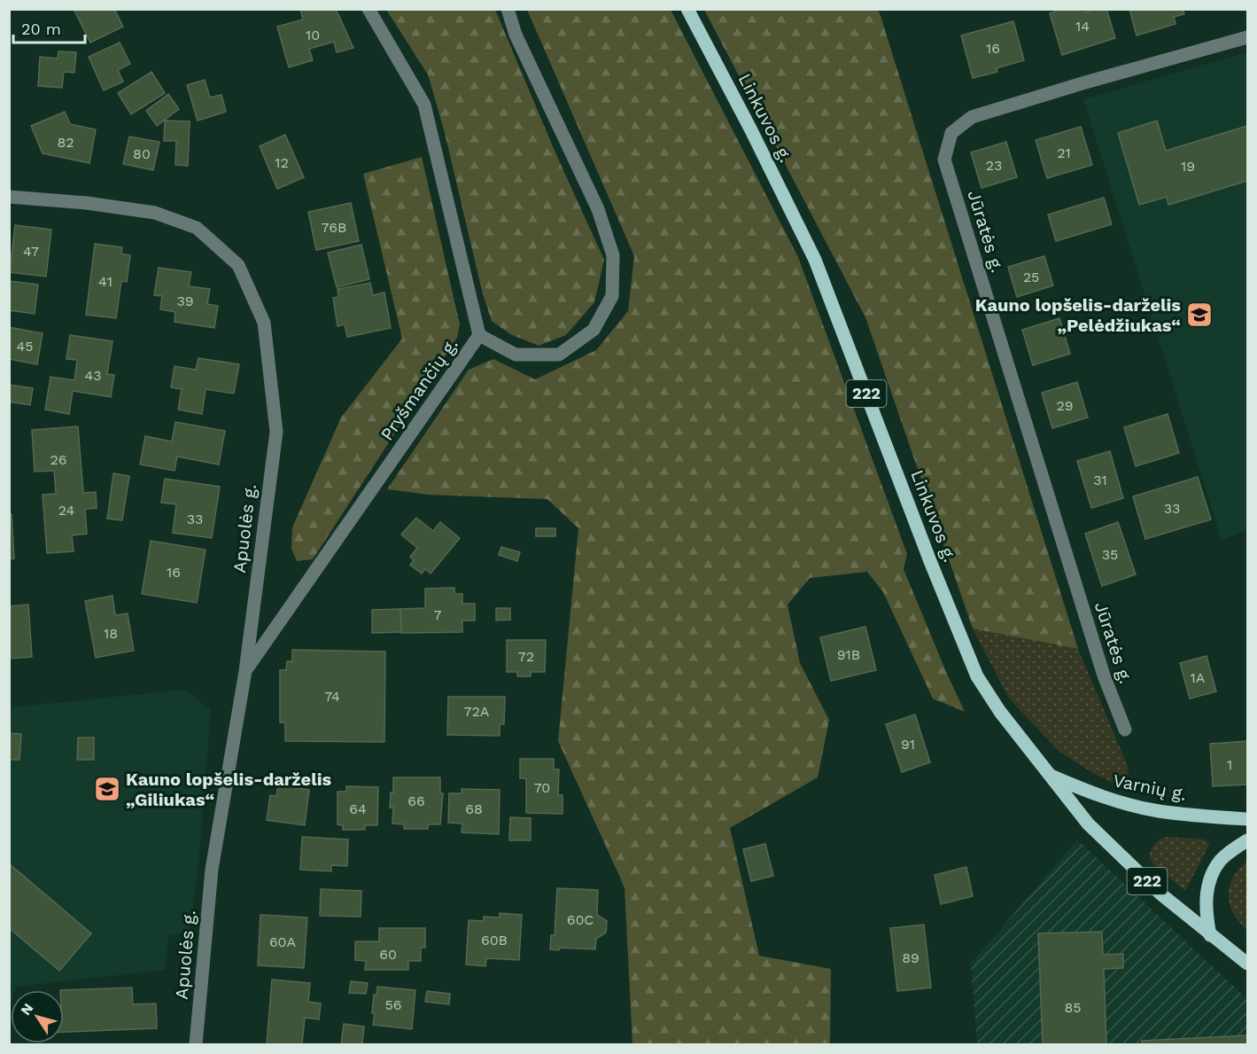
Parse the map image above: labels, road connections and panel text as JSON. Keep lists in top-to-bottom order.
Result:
{
  "streets": {
    "main road": ["Linkuvos g.", "222", "Varnių g."],
    "street": ["Jūratės g.", "Pryšmančių g.", "Apuolės g."]
  },
  "crossings": [
    ["Linkuvos g.", "Varnių g."],
    ["Pryšmančių g.", "Apuolės g."]
  ],
  "places": {
    "school or university": ["Kauno lopšelis-darželis „Pelėdžiukas“", "Kauno lopšelis-darželis „Giliukas“"]
  },
  "house_numbers": [
    "14",
    "10",
    "16",
    "82",
    "21",
    "80",
    "12",
    "23",
    "19",
    "76B",
    "47",
    "25",
    "41",
    "39",
    "45",
    "43",
    "29",
    "26",
    "31",
    "33",
    "24",
    "33",
    "35",
    "16",
    "7",
    "18",
    "91B",
    "72",
    "1A",
    "74",
    "72A",
    "91",
    "1",
    "70",
    "66",
    "64",
    "68",
    "60C",
    "60B",
    "60A",
    "60",
    "89",
    "56",
    "85"
  ],
  "scale_bar": "20 m",
  "north": "top left"
}
